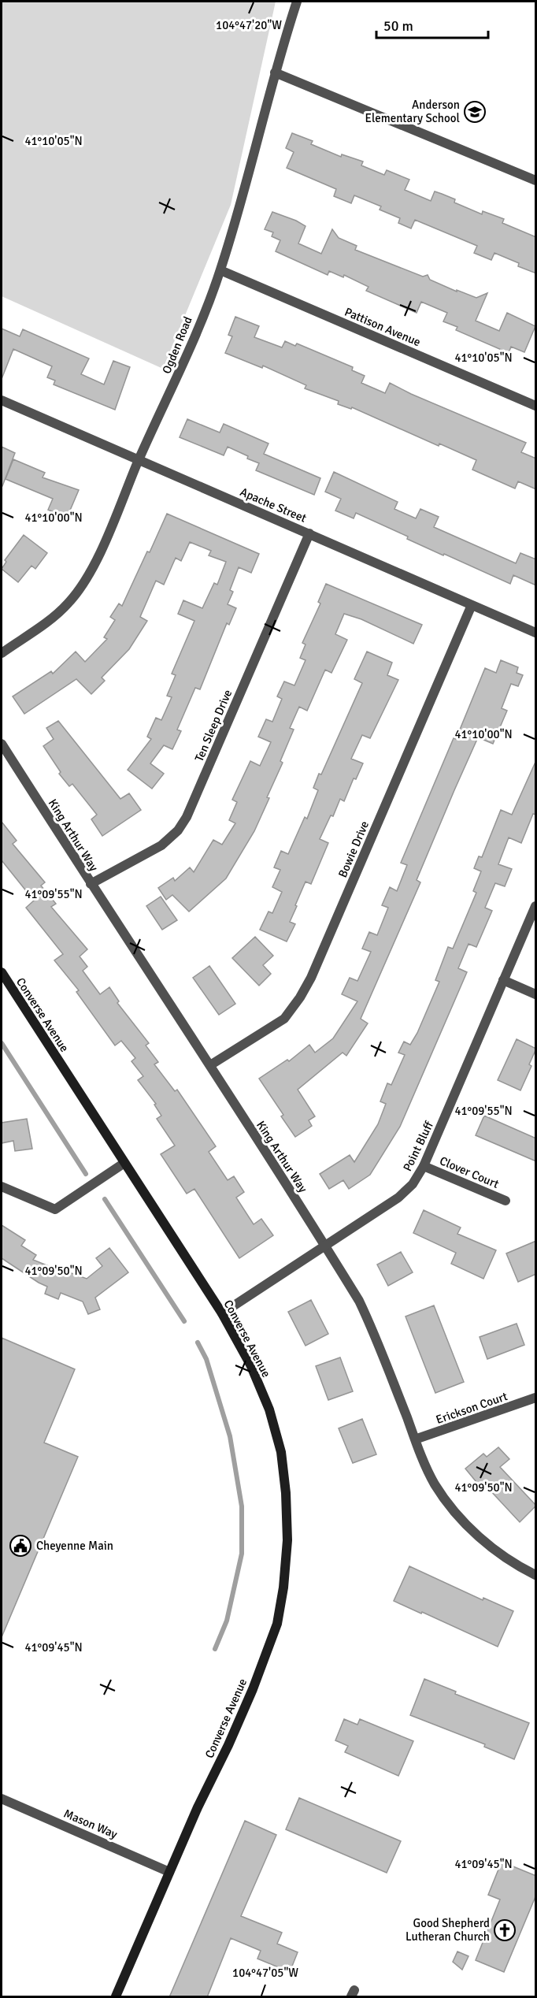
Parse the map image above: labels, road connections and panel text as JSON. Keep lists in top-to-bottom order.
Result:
{
  "streets": {
    "main road": ["Converse Avenue"],
    "street": [
      "Pattison Avenue",
      "Ogden Road",
      "Apache Street",
      "Ten Sleep Drive",
      "King Arthur Way",
      "Bowie Drive",
      "Point Bluff",
      "Clover Court",
      "Erickson Court",
      "Mason Way"
    ]
  },
  "crossings": [
    ["Pattison Avenue", "Ogden Road"],
    ["Ogden Road", "Apache Street"],
    ["Apache Street", "Ten Sleep Drive"],
    ["Apache Street", "Bowie Drive"],
    ["Ten Sleep Drive", "King Arthur Way"],
    ["King Arthur Way", "Bowie Drive"],
    ["King Arthur Way", "Point Bluff"],
    ["King Arthur Way", "Erickson Court"],
    ["Converse Avenue", "Point Bluff"],
    ["Converse Avenue", "Mason Way"],
    ["Point Bluff", "Clover Court"]
  ],
  "places": {
    "school or university": ["Anderson Elementary School"],
    "public building": ["Cheyenne Main"],
    "church": ["Good Shepherd Lutheran Church"]
  },
  "scale_bar": "50 m",
  "coordinates": [
    "104°47'20\"W",
    "41°10'05\"N",
    "41°10'00\"N",
    "41°09'55\"N",
    "41°09'50\"N",
    "41°09'45\"N",
    "104°47'05\"W"
  ]
}
